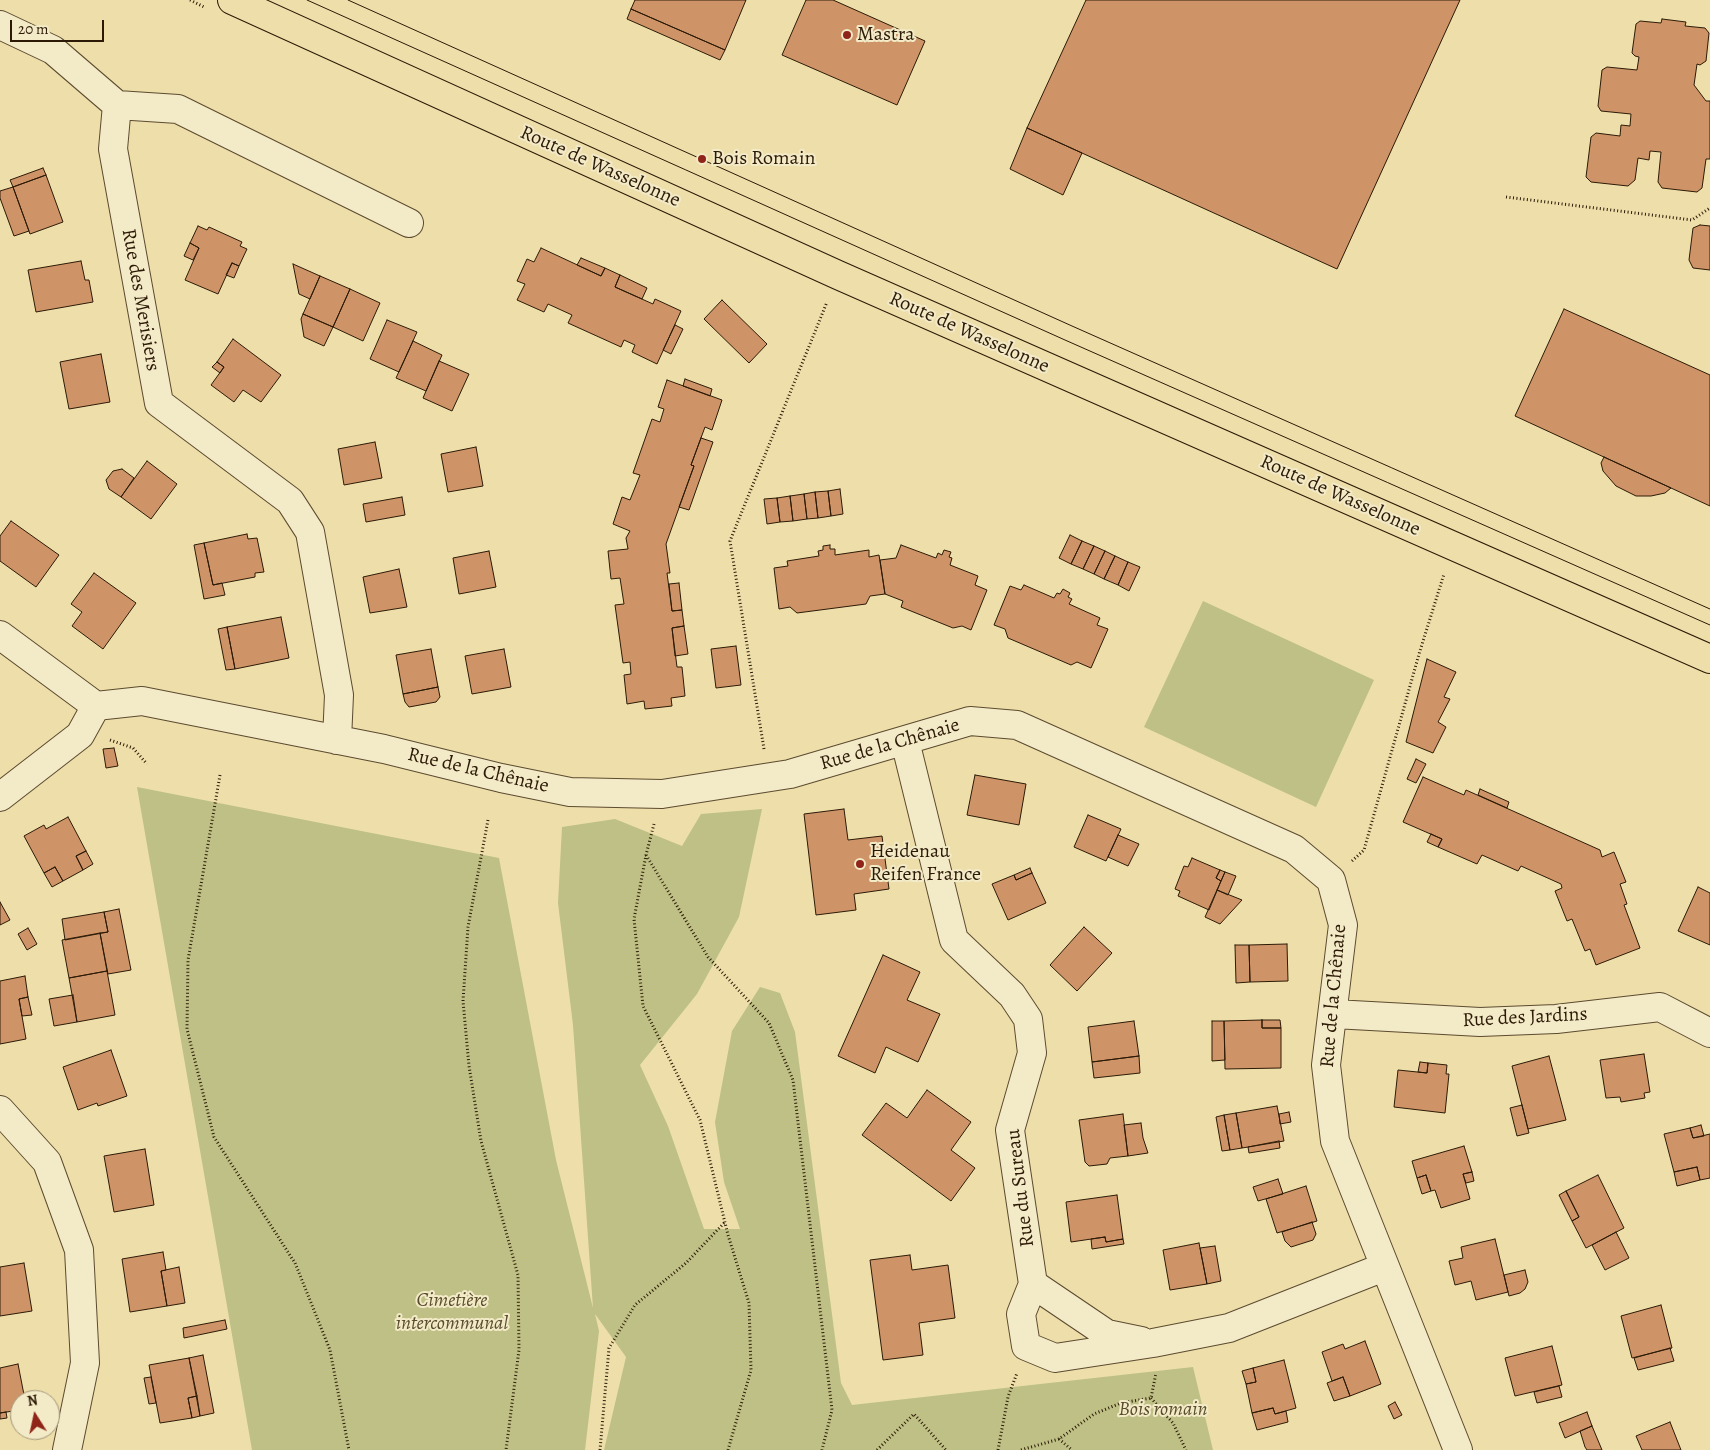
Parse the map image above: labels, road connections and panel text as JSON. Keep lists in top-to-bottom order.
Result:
{
  "streets": {
    "main road": ["Route de Wasselonne"],
    "street": [
      "Rue des Merisiers",
      "Rue de la Chênaie",
      "Rue des Jardins",
      "Rue du Sureau"
    ]
  },
  "crossings": [
    ["Rue des Merisiers", "Rue de la Chênaie"],
    ["Rue de la Chênaie", "Rue des Jardins"],
    ["Rue de la Chênaie", "Rue du Sureau"]
  ],
  "parks": ["Cimetière intercommunal", "Bois romain"],
  "places": ["Mastra", "Bois Romain", "Heidenau Reifen France"],
  "scale_bar": "20 m",
  "north": "top"
}
